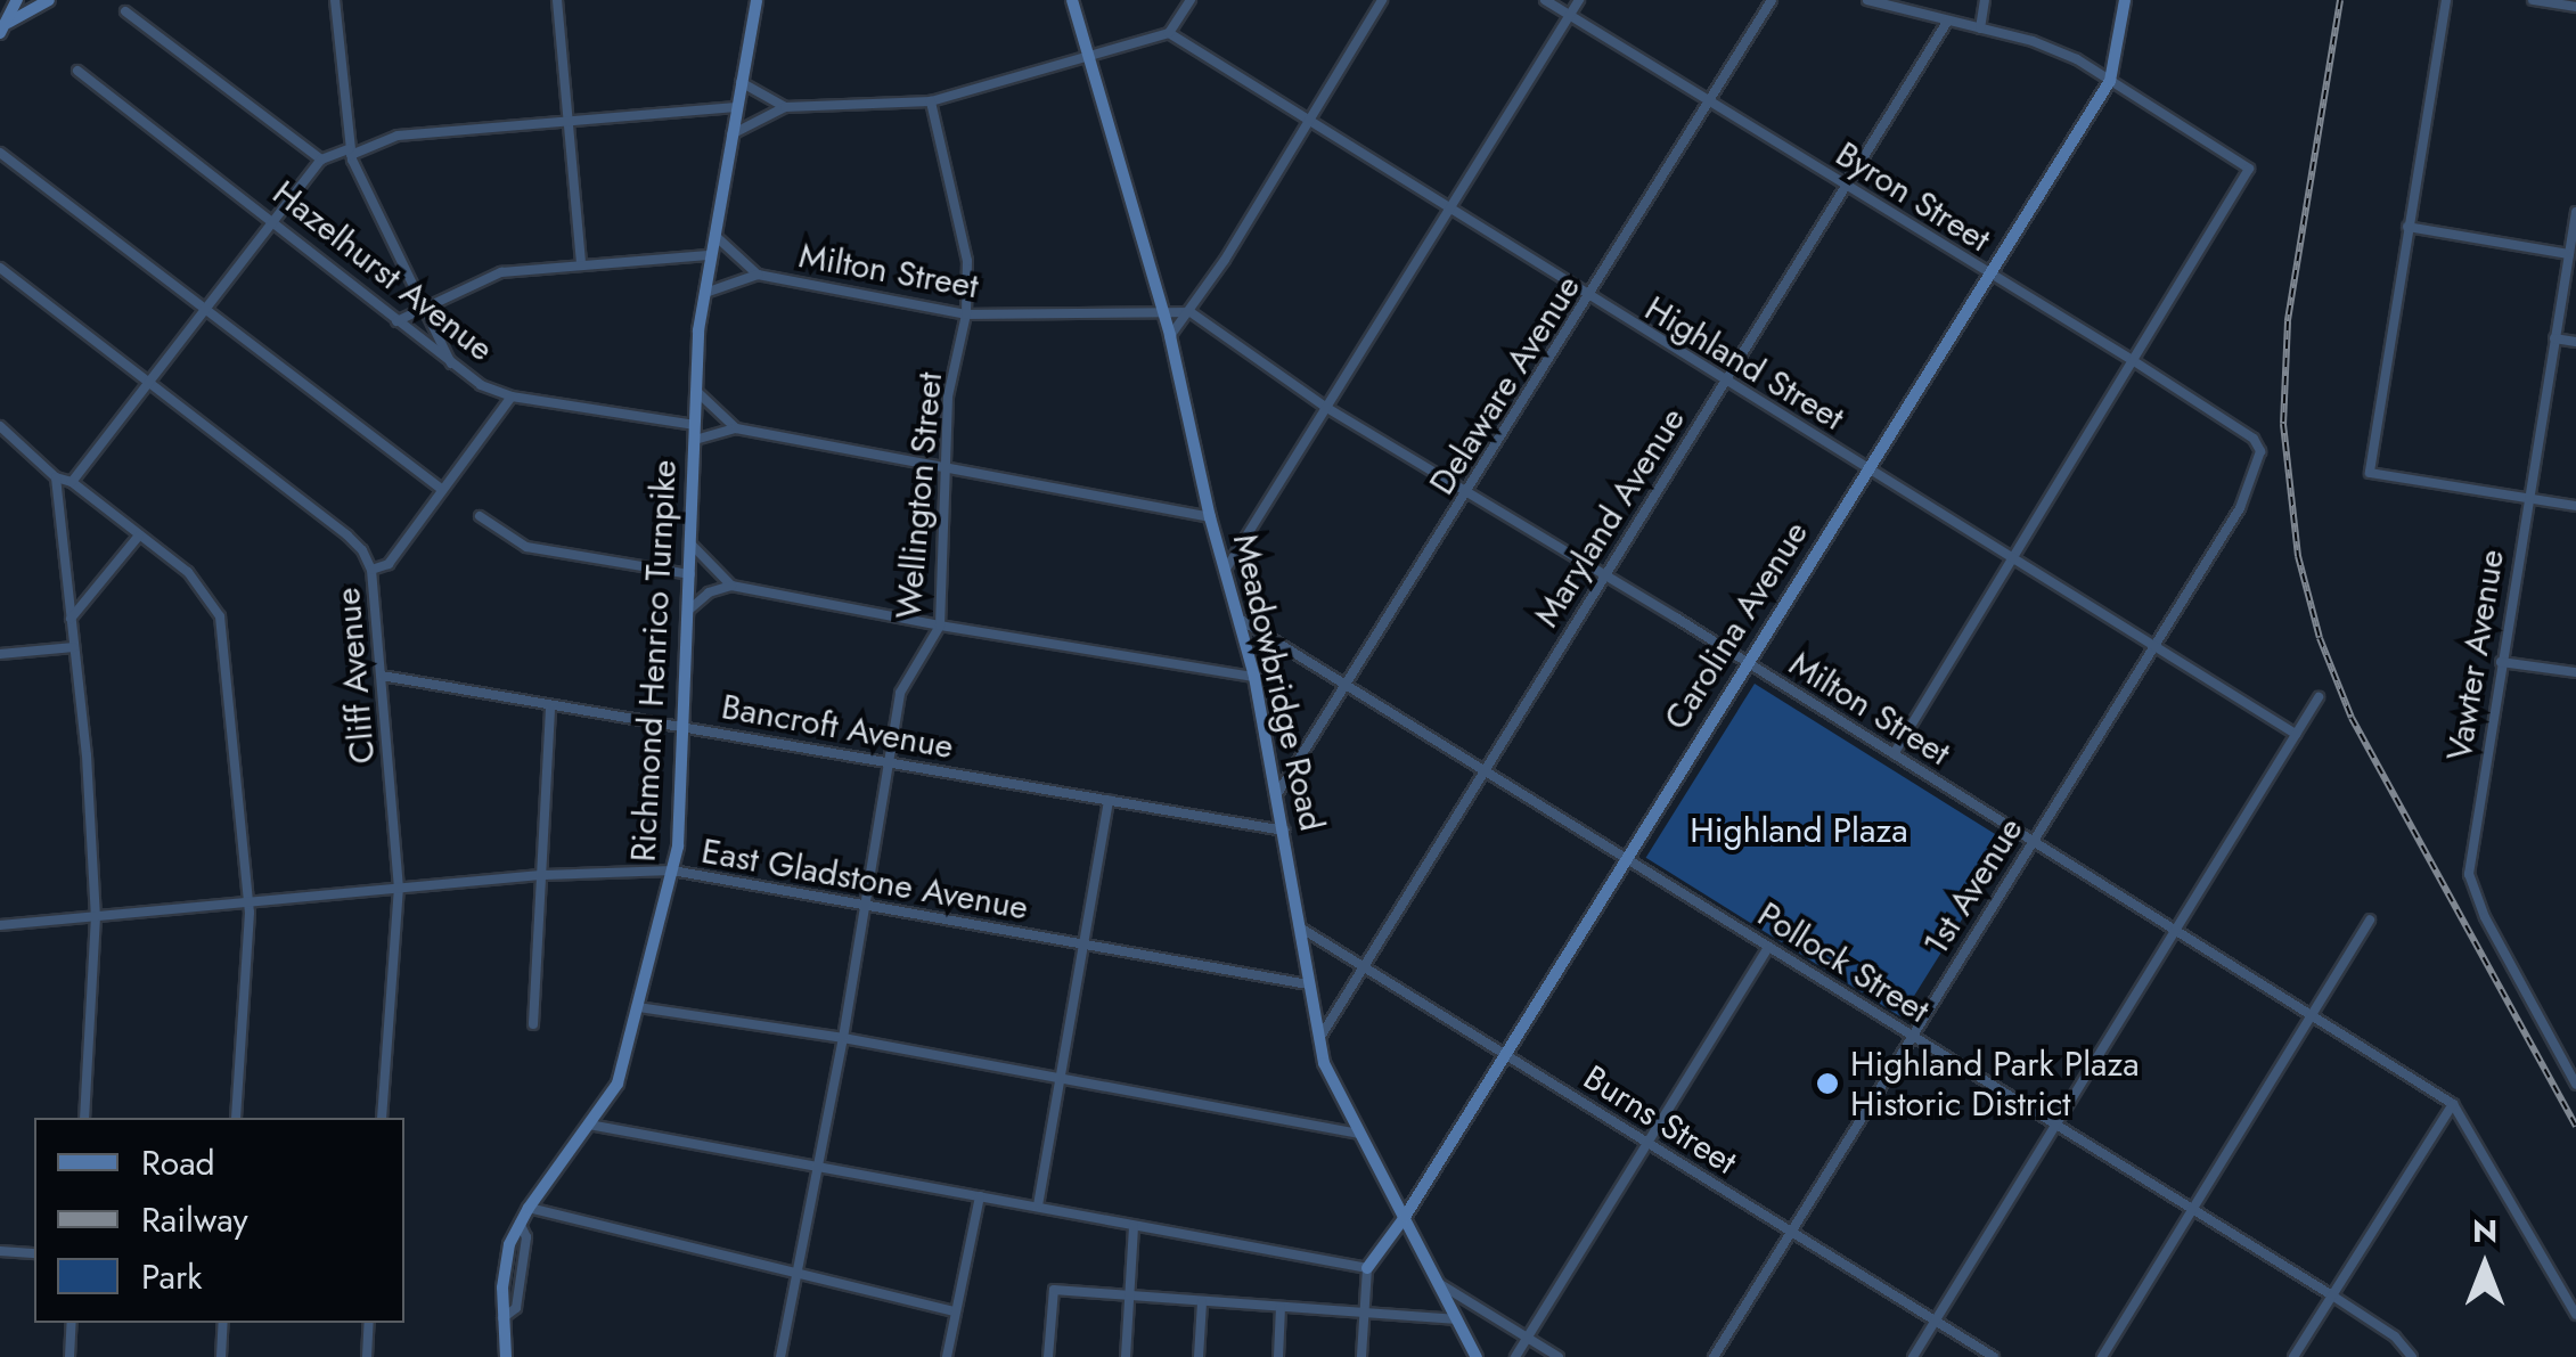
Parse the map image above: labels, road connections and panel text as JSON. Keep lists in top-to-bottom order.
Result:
{
  "streets": {
    "street": [
      "Byron Street",
      "Hazelhurst Avenue",
      "Milton Street",
      "Highland Street",
      "Delaware Avenue",
      "Wellington Street",
      "Maryland Avenue",
      "Carolina Avenue",
      "Vawter Avenue",
      "Richmond Henrico Turnpike",
      "Cliff Avenue",
      "Meadowbridge Road",
      "Bancroft Avenue",
      "East Gladstone Avenue",
      "1st Avenue",
      "Pollock Street",
      "Burns Street"
    ]
  },
  "crossings": [
    ["Byron Street", "Delaware Avenue"],
    ["Byron Street", "Maryland Avenue"],
    ["Byron Street", "Carolina Avenue"],
    ["Byron Street", "1st Avenue"],
    ["Hazelhurst Avenue", "Richmond Henrico Turnpike"],
    ["Milton Street", "Delaware Avenue"],
    ["Milton Street", "Wellington Street"],
    ["Milton Street", "Maryland Avenue"],
    ["Milton Street", "Carolina Avenue"],
    ["Milton Street", "Richmond Henrico Turnpike"],
    ["Milton Street", "Meadowbridge Road"],
    ["Milton Street", "1st Avenue"],
    ["Highland Street", "Delaware Avenue"],
    ["Highland Street", "Maryland Avenue"],
    ["Highland Street", "Carolina Avenue"],
    ["Highland Street", "1st Avenue"],
    ["Delaware Avenue", "Meadowbridge Road"],
    ["Delaware Avenue", "Pollock Street"],
    ["Wellington Street", "Bancroft Avenue"],
    ["Wellington Street", "East Gladstone Avenue"],
    ["Maryland Avenue", "Meadowbridge Road"],
    ["Maryland Avenue", "Pollock Street"],
    ["Maryland Avenue", "Burns Street"],
    ["Carolina Avenue", "Meadowbridge Road"],
    ["Carolina Avenue", "Pollock Street"],
    ["Carolina Avenue", "Burns Street"],
    ["Richmond Henrico Turnpike", "Bancroft Avenue"],
    ["Richmond Henrico Turnpike", "East Gladstone Avenue"],
    ["Cliff Avenue", "Bancroft Avenue"],
    ["Cliff Avenue", "East Gladstone Avenue"],
    ["Meadowbridge Road", "Bancroft Avenue"],
    ["Meadowbridge Road", "East Gladstone Avenue"],
    ["Meadowbridge Road", "Pollock Street"],
    ["Meadowbridge Road", "Burns Street"],
    ["1st Avenue", "Pollock Street"],
    ["1st Avenue", "Burns Street"]
  ],
  "parks": ["Highland Plaza"],
  "places": ["Highland Park Plaza Historic District"],
  "legend": ["Road", "Railway", "Park"],
  "north": "top"
}
